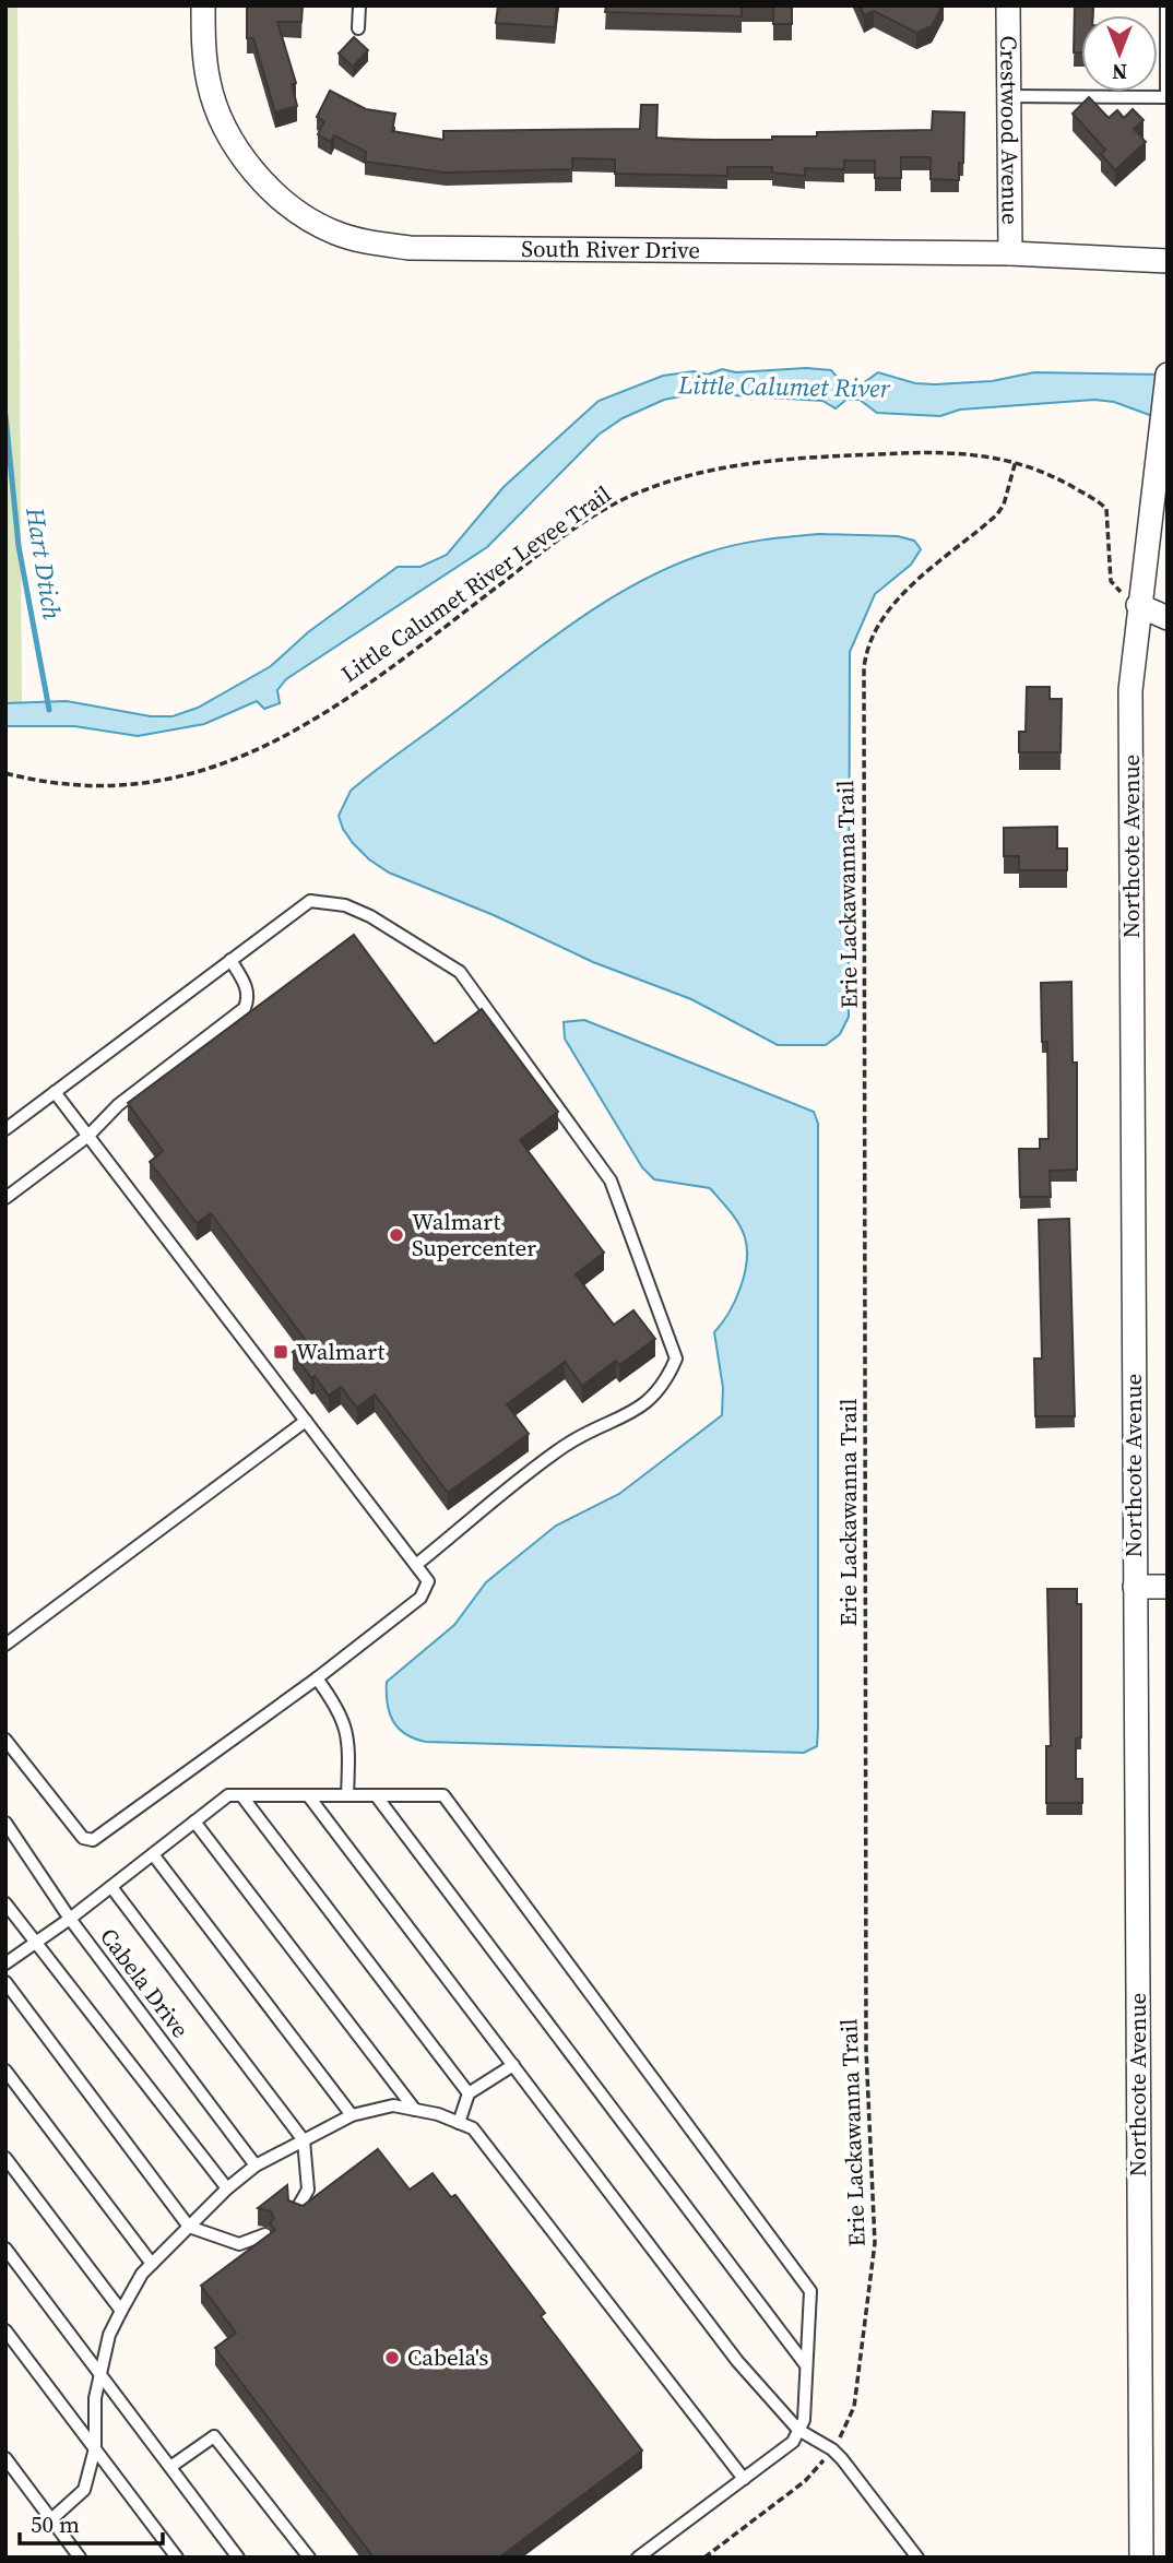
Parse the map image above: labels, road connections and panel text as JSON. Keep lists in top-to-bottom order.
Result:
{
  "streets": {
    "street": ["Crestwood Avenue", "South River Drive", "Northcote Avenue"],
    "lane": ["Cabela Drive"],
    "path": ["Little Calumet River Levee Trail", "Erie Lackawanna Trail"]
  },
  "crossings": [
    ["Crestwood Avenue", "South River Drive"],
    ["Little Calumet River Levee Trail", "Northcote Avenue"],
    ["Little Calumet River Levee Trail", "Erie Lackawanna Trail"]
  ],
  "water": ["Little Calumet River", "Hart Dtich"],
  "places": {
    "other": ["Walmart Supercenter", "Cabela's"],
    "transit": ["Walmart"]
  },
  "scale_bar": "50 m",
  "north": "bottom"
}
